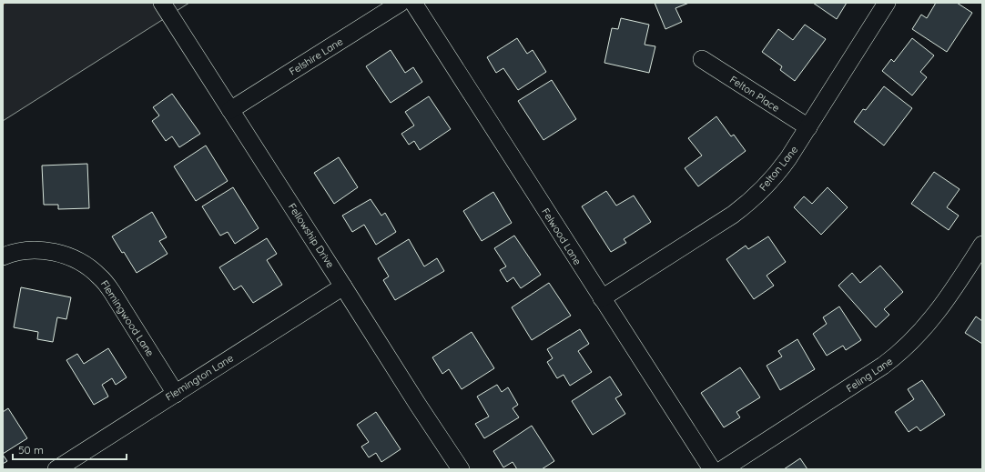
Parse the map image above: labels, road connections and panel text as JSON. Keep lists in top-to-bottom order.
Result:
{
  "streets": {
    "street": [
      "Felshire Lane",
      "Felton Place",
      "Felton Lane",
      "Fellowship Drive",
      "Felwood Lane",
      "Flemingwood Lane",
      "Feling Lane",
      "Flemington Lane"
    ]
  },
  "crossings": [
    ["Felshire Lane", "Fellowship Drive"],
    ["Felton Place", "Felton Lane"],
    ["Felton Lane", "Felwood Lane"],
    ["Fellowship Drive", "Flemington Lane"],
    ["Flemingwood Lane", "Flemington Lane"]
  ],
  "scale_bar": "50 m"
}
